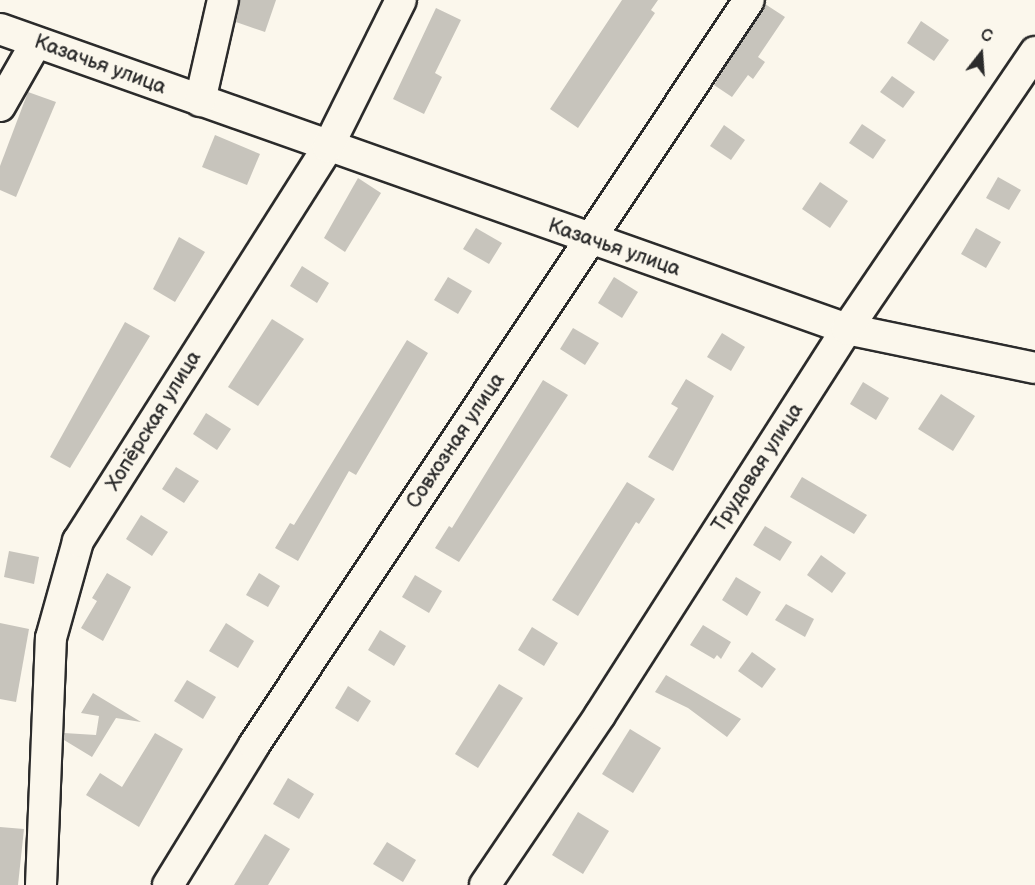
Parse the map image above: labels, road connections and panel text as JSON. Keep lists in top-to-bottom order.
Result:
{
  "streets": {
    "street": [
      "Казачья улица",
      "Хопёрская улица",
      "Совхозная улица",
      "Трудовая улица"
    ]
  },
  "crossings": [
    ["Казачья улица", "Хопёрская улица"],
    ["Казачья улица", "Совхозная улица"],
    ["Казачья улица", "Трудовая улица"]
  ],
  "north": "top"
}
